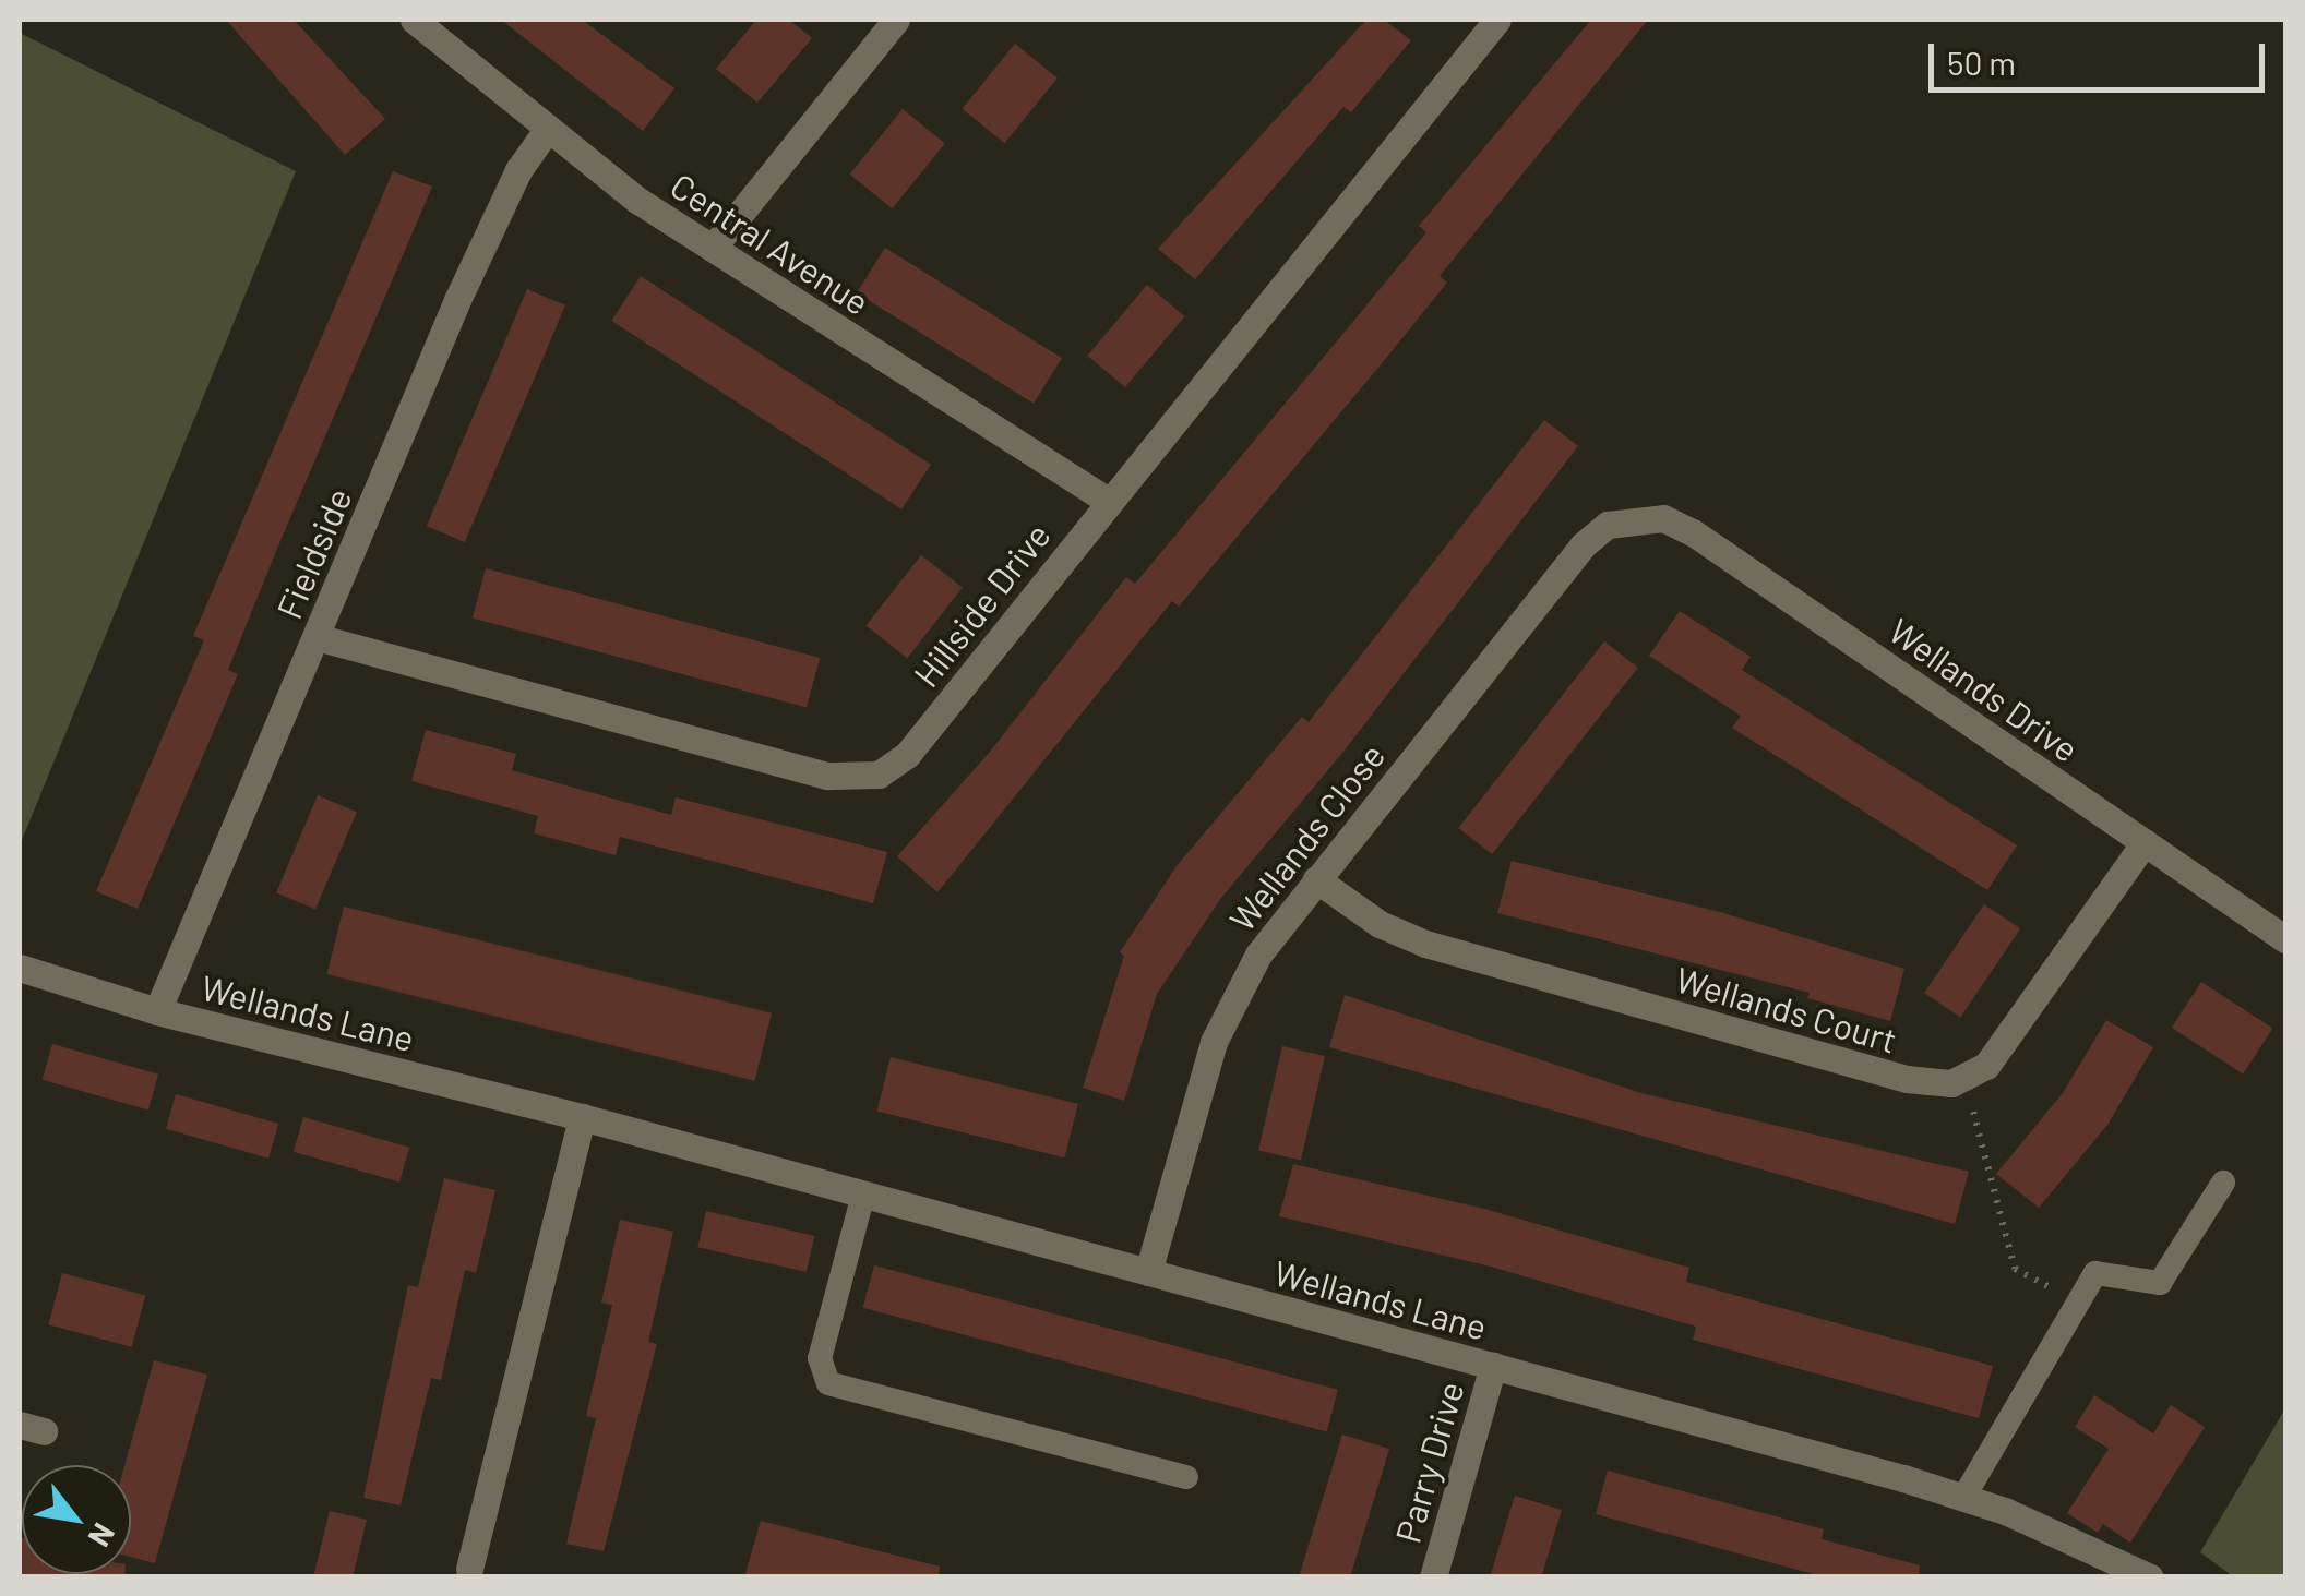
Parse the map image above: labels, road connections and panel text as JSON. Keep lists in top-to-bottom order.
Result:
{
  "streets": {
    "street": [
      "Central Avenue",
      "Fieldside",
      "Hillside Drive",
      "Wellands Drive",
      "Wellands Close",
      "Wellands Court",
      "Wellands Lane",
      "Parry Drive"
    ]
  },
  "crossings": [
    ["Central Avenue", "Fieldside"],
    ["Central Avenue", "Hillside Drive"],
    ["Fieldside", "Hillside Drive"],
    ["Fieldside", "Wellands Lane"],
    ["Wellands Drive", "Wellands Close"],
    ["Wellands Close", "Wellands Court"],
    ["Wellands Close", "Wellands Lane"],
    ["Wellands Lane", "Parry Drive"]
  ],
  "scale_bar": "50 m",
  "north": "bottom right"
}
